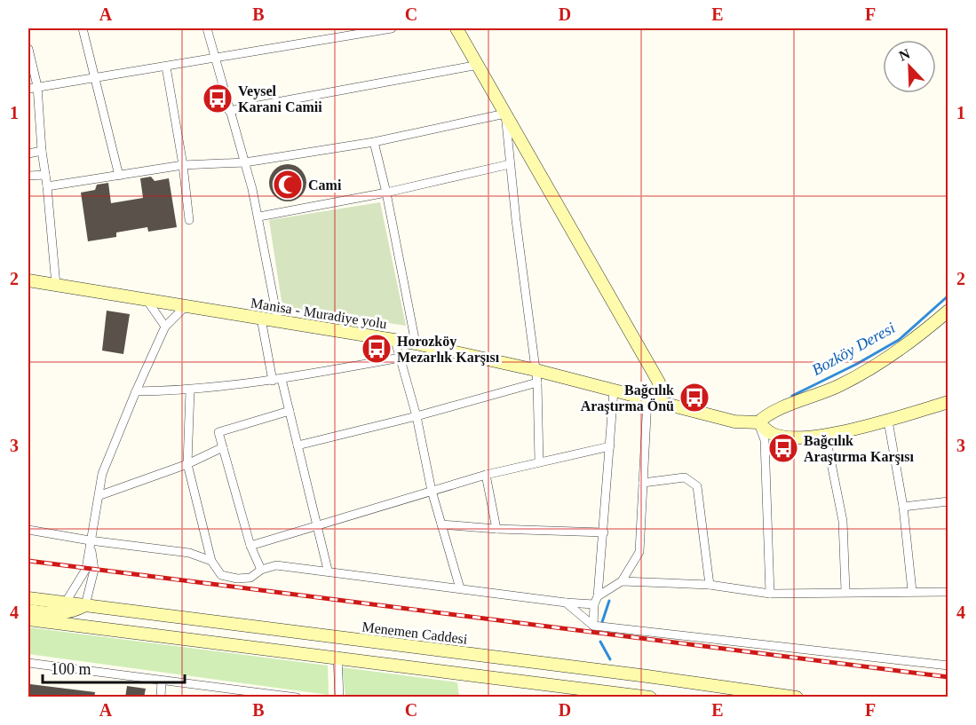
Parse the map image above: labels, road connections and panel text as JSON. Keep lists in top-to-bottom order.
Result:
{
  "streets": {
    "main road": ["Manisa - Muradiye yolu", "Menemen Caddesi"]
  },
  "water": ["Bozköy Deresi"],
  "places": {
    "bus stop": [
      "Veysel Karani Camii",
      "Horozköy Mezarlık Karşısı",
      "Bağcılık Araştırma Önü",
      "Bağcılık Araştırma Karşısı"
    ],
    "mosque": ["Cami"]
  },
  "scale_bar": "100 m",
  "north": "top left",
  "grid": {
    "columns": [
      "A",
      "B",
      "C",
      "D",
      "E",
      "F"
    ],
    "rows": [
      "1",
      "2",
      "3",
      "4"
    ]
  }
}
